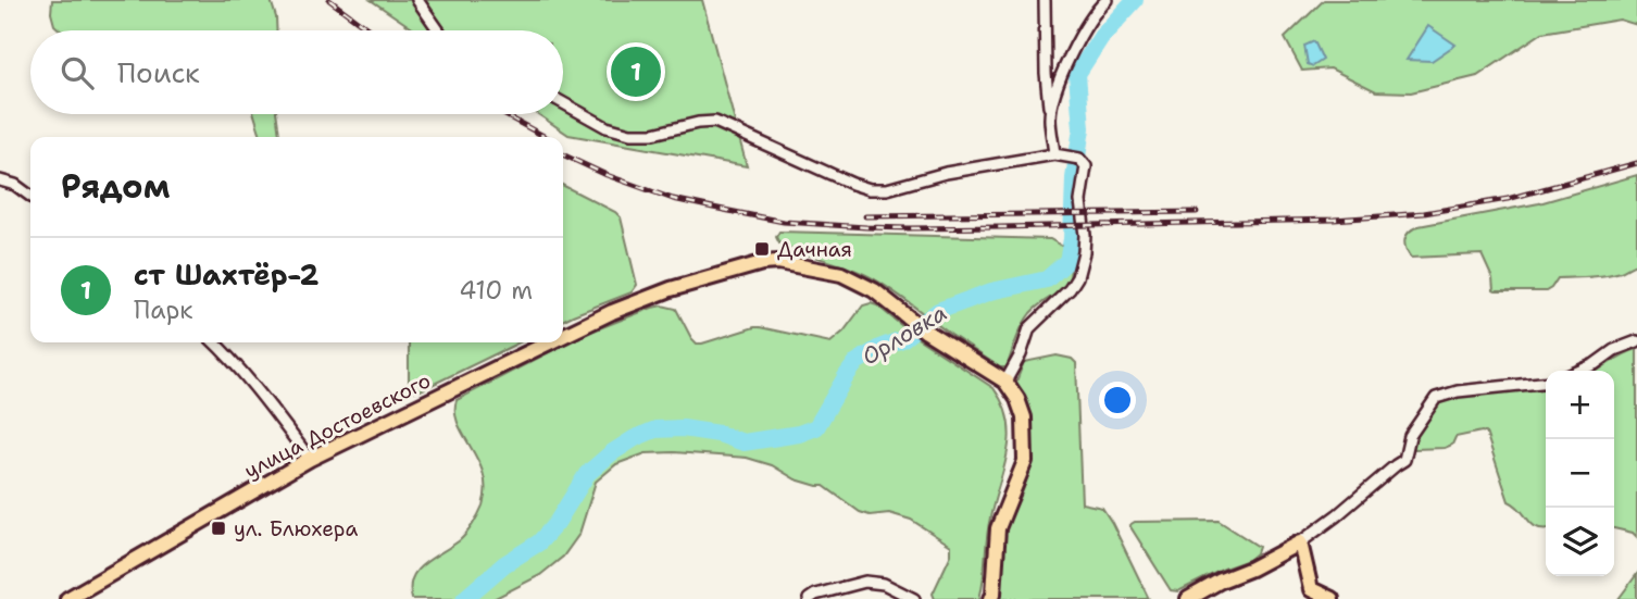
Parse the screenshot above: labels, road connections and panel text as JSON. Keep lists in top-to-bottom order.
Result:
{
  "streets": {
    "main road": ["улица Достоевского"]
  },
  "water": ["Орловка"],
  "places": {
    "transit": ["Дачная", "ул. Блюхера"]
  },
  "page": {
    "search": "Поиск",
    "pins": "1",
    "heading": "Рядом",
    "list": [
      {
        "mark": "1",
        "name": "ст Шахтёр-2",
        "note": "Парк",
        "value": "410 m"
      }
    ],
    "map_buttons": ["+", "−"]
  }
}
